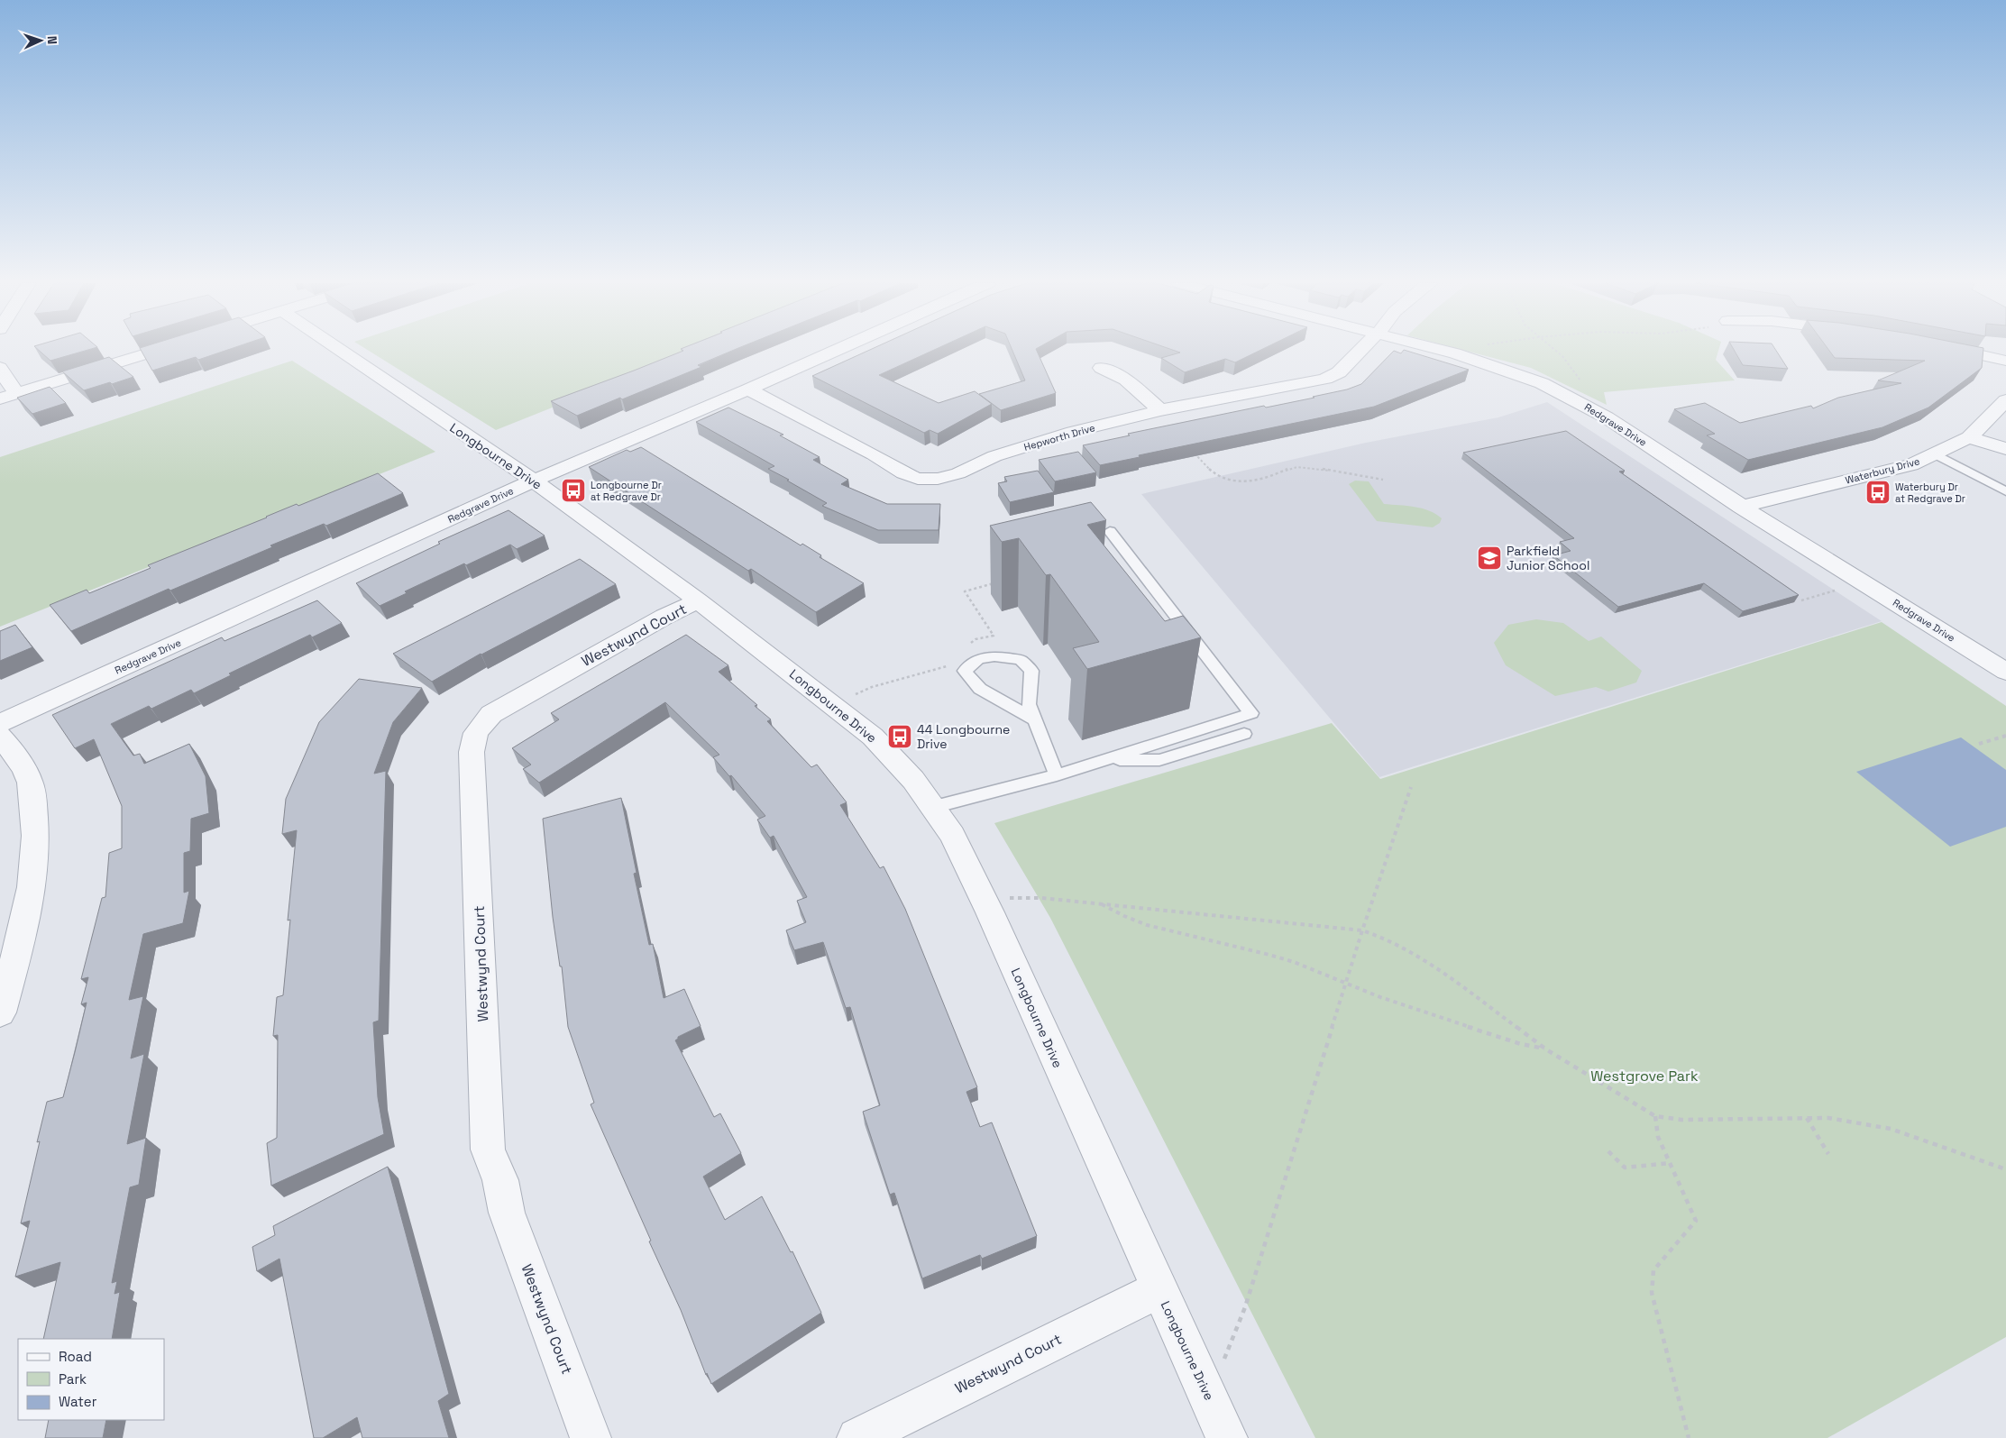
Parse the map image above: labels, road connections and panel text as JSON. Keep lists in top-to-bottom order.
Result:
{
  "streets": {
    "street": [
      "Redgrave Drive",
      "Hepworth Drive",
      "Longbourne Drive",
      "Waterbury Drive",
      "Westwynd Court"
    ]
  },
  "crossings": [
    ["Redgrave Drive", "Hepworth Drive"],
    ["Redgrave Drive", "Longbourne Drive"],
    ["Redgrave Drive", "Waterbury Drive"],
    ["Longbourne Drive", "Westwynd Court"]
  ],
  "parks": ["Westgrove Park"],
  "places": {
    "bus stop": ["Longbourne Dr at Redgrave Dr", "Waterbury Dr at Redgrave Dr", "44 Longbourne Drive"],
    "school or university": ["Parkfield Junior School"]
  },
  "legend": ["Road", "Park", "Water"],
  "north": "right"
}
